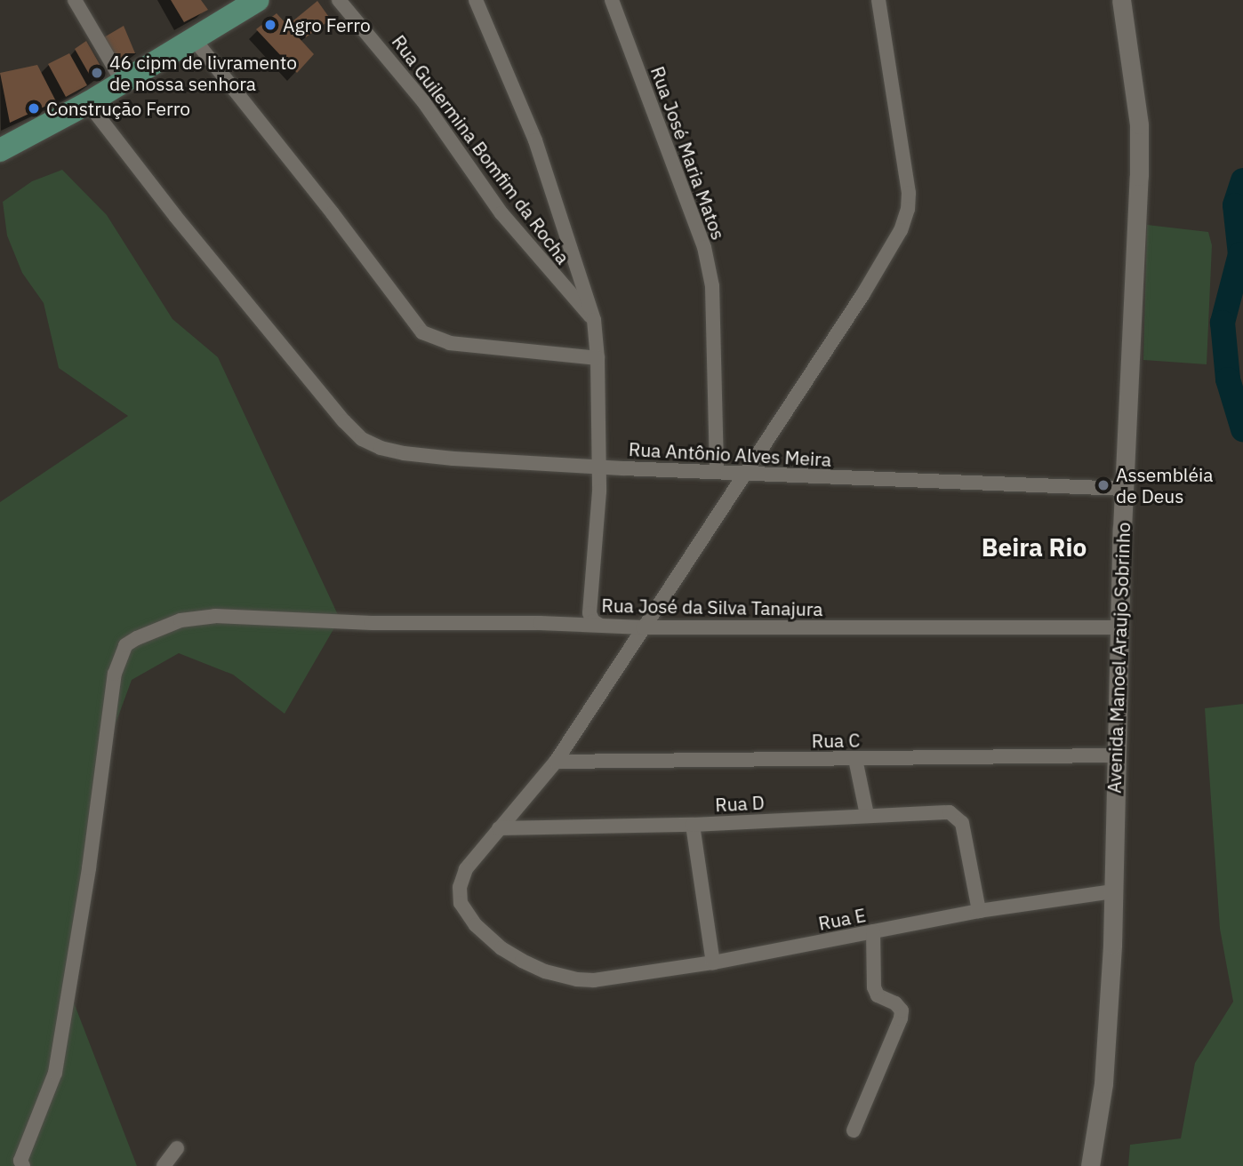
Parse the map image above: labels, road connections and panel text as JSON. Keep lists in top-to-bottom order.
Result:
{
  "streets": {
    "street": [
      "Rua Guilermina Bomfim da Rocha",
      "Rua José Maria Matos",
      "Rua Antônio Alves Meira",
      "Rua José da Silva Tanajura",
      "Avenida Manoel Araujo Sobrinho",
      "Rua C",
      "Rua D",
      "Rua E"
    ]
  },
  "crossings": [
    ["Rua José Maria Matos", "Rua Antônio Alves Meira"],
    ["Rua Antônio Alves Meira", "Avenida Manoel Araujo Sobrinho"],
    ["Rua José da Silva Tanajura", "Avenida Manoel Araujo Sobrinho"],
    ["Avenida Manoel Araujo Sobrinho", "Rua C"],
    ["Avenida Manoel Araujo Sobrinho", "Rua E"],
    ["Rua D", "Rua E"]
  ],
  "districts": ["Beira Rio"],
  "places": [
    "Agro Ferro",
    "46 cipm de livramento de nossa senhora",
    "Construção Ferro",
    "Assembléia de Deus"
  ]
}
